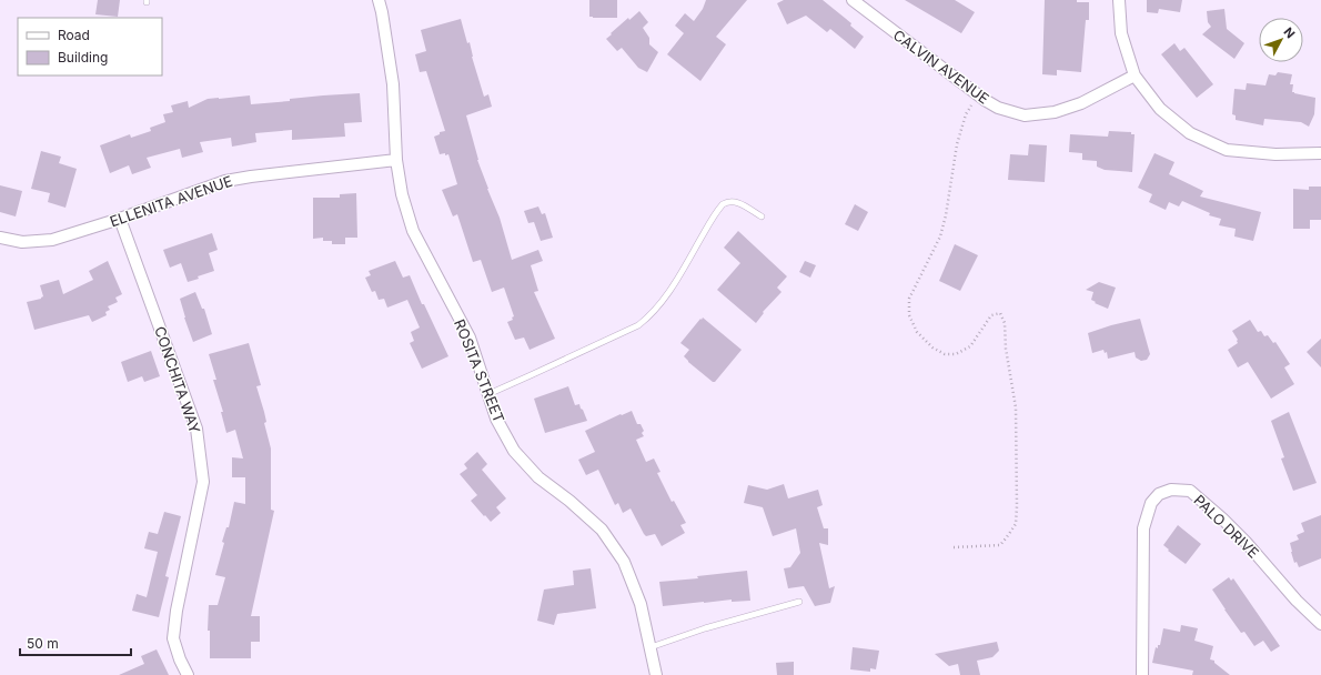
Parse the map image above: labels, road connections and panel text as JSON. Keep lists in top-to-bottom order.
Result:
{
  "streets": {
    "street": [
      "CALVIN AVENUE",
      "ELLENITA AVENUE",
      "ROSITA STREET",
      "CONCHITA WAY",
      "PALO DRIVE"
    ]
  },
  "crossings": [
    ["ELLENITA AVENUE", "ROSITA STREET"],
    ["ELLENITA AVENUE", "CONCHITA WAY"]
  ],
  "legend": ["Road", "Building"],
  "scale_bar": "50 m",
  "north": "top right"
}
